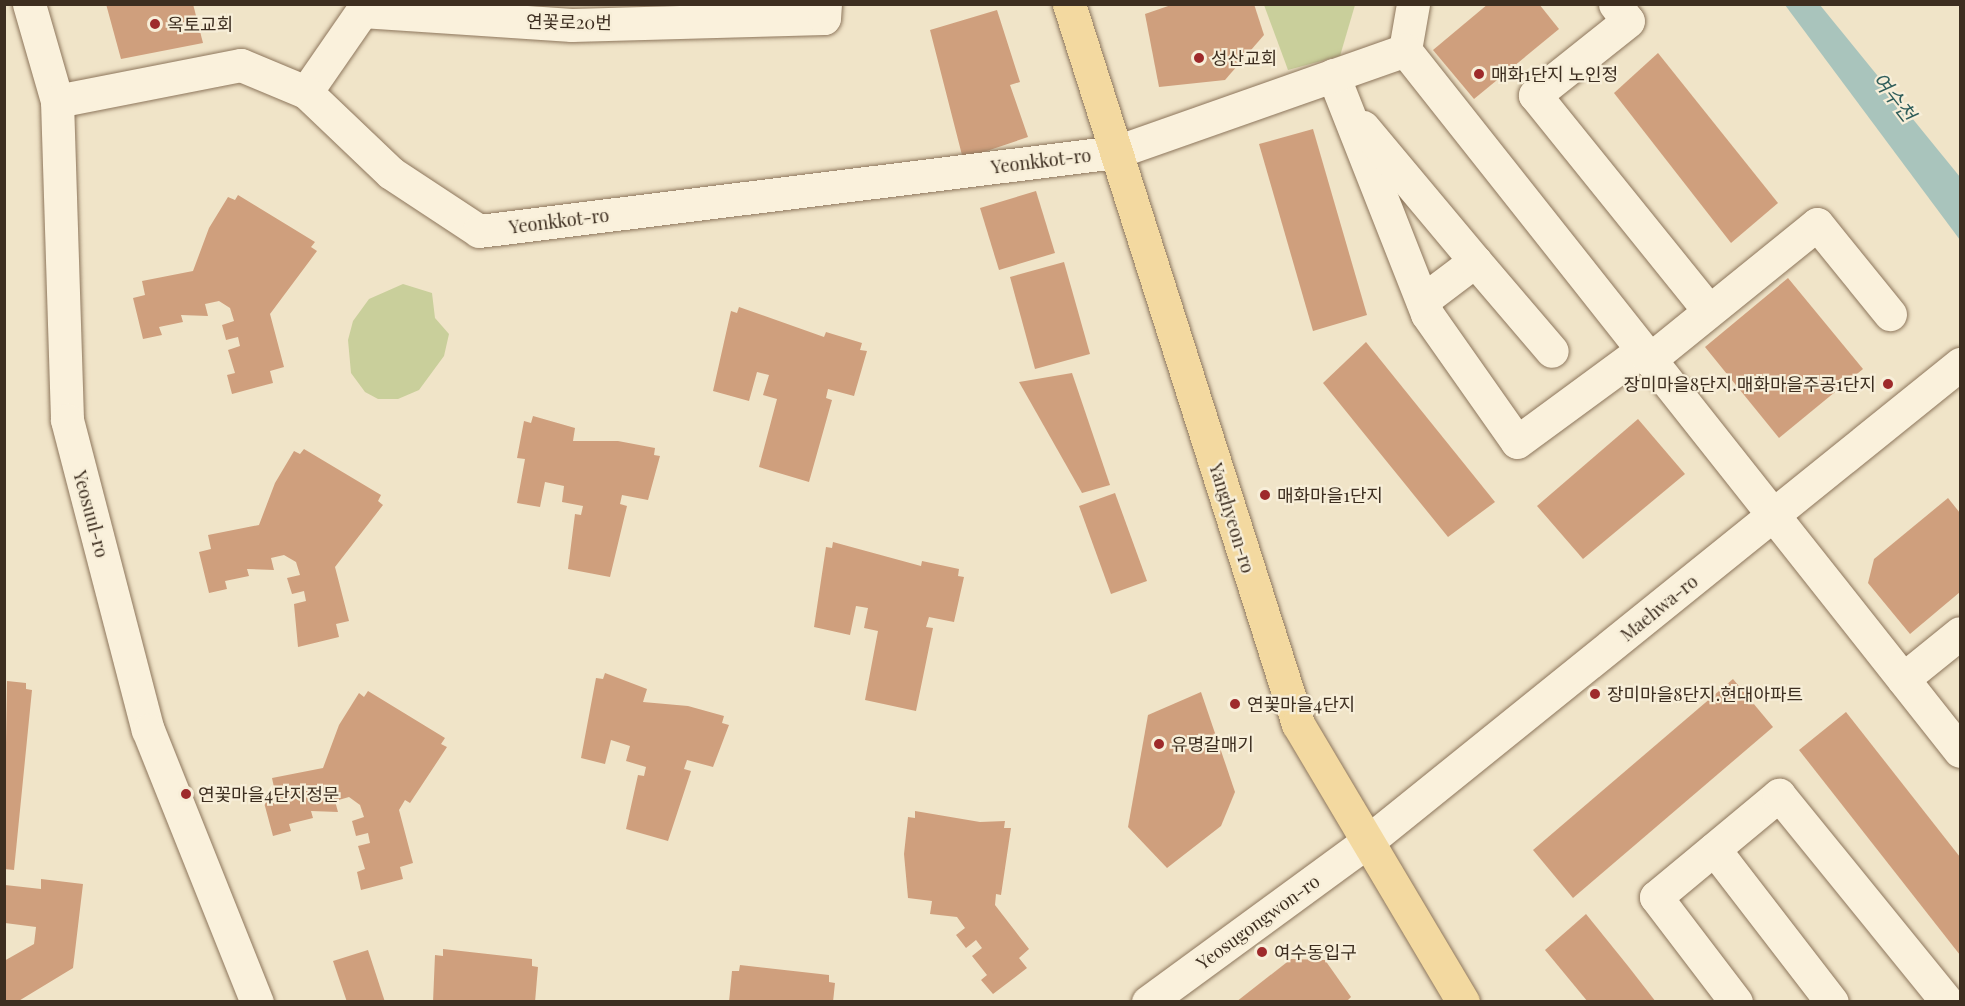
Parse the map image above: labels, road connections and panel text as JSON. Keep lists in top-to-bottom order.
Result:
{
  "streets": {
    "main road": ["Yanghyeon-ro"],
    "street": [
      "연꽃로20번",
      "Yeonkkot-ro",
      "Yeosuul-ro",
      "Maehwa-ro",
      "Yeosugongwon-ro"
    ]
  },
  "crossings": [
    ["연꽃로20번", "Yeonkkot-ro"],
    ["Yeonkkot-ro", "Yeosuul-ro"],
    ["Yeonkkot-ro", "Yanghyeon-ro"],
    ["Yanghyeon-ro", "Maehwa-ro"],
    ["Yanghyeon-ro", "Yeosugongwon-ro"],
    ["Maehwa-ro", "Yeosugongwon-ro"]
  ],
  "water": ["여수천"],
  "places": [
    "옥토교회",
    "성산교회",
    "매화1단지 노인정",
    "장미마을8단지.매화마을주공1단지",
    "매화마을1단지",
    "장미마을8단지.현대아파트",
    "연꽃마을4단지",
    "유명갈매기",
    "연꽃마을4단지정문",
    "여수동입구"
  ]
}
